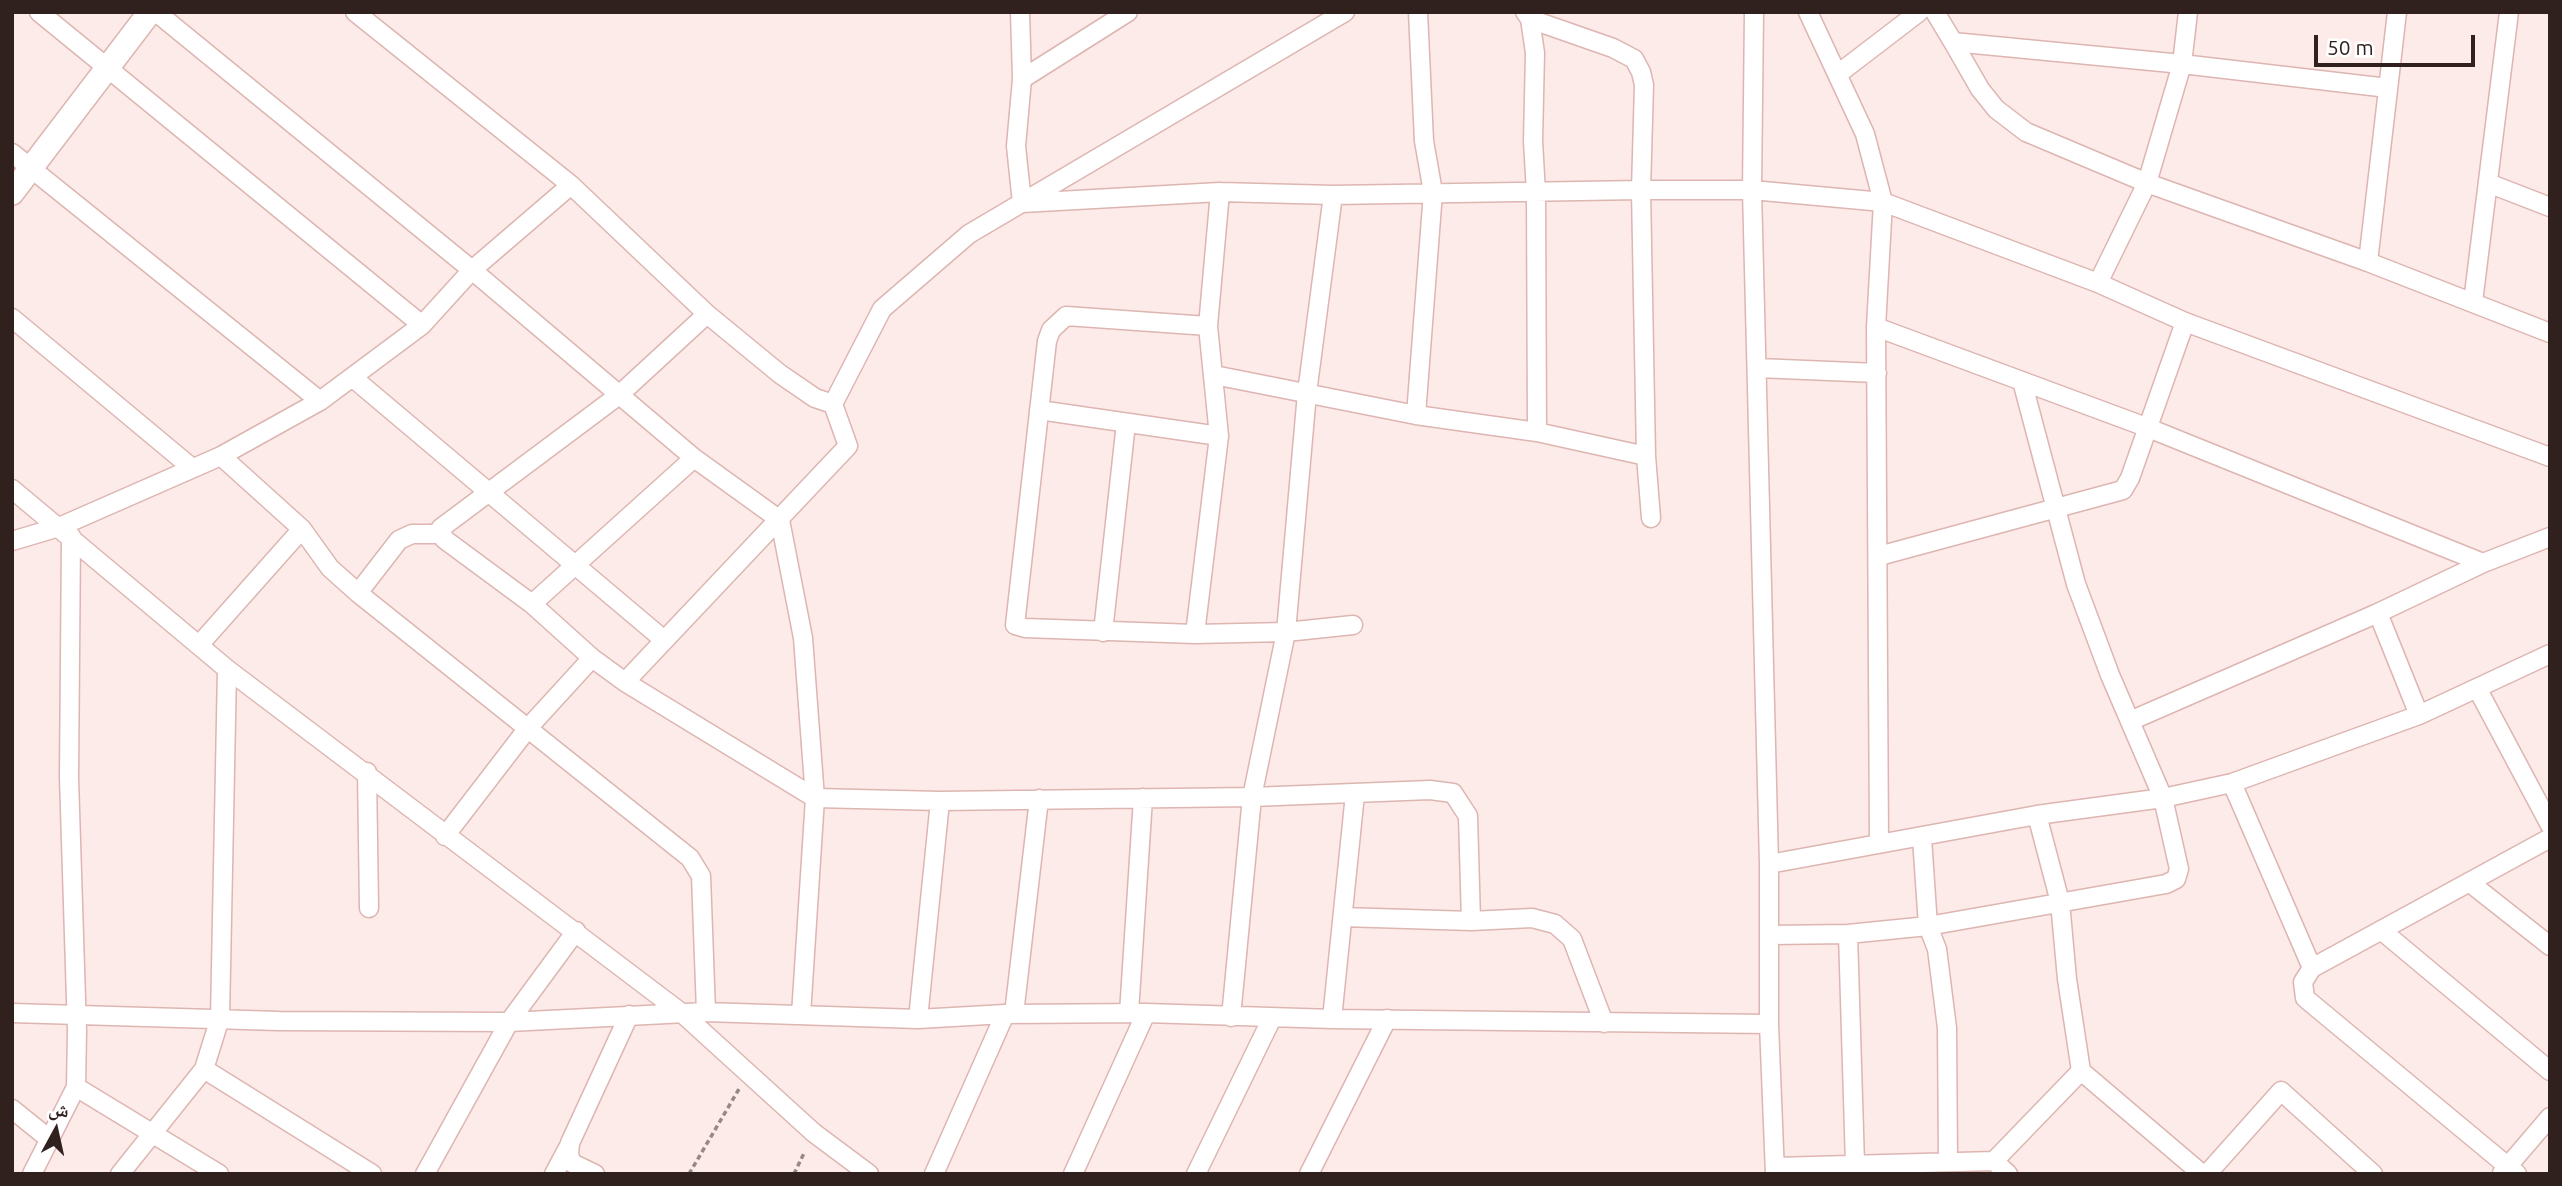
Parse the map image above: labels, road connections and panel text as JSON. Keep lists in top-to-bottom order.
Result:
{
  "scale_bar": "50 m",
  "north": "top"
}
